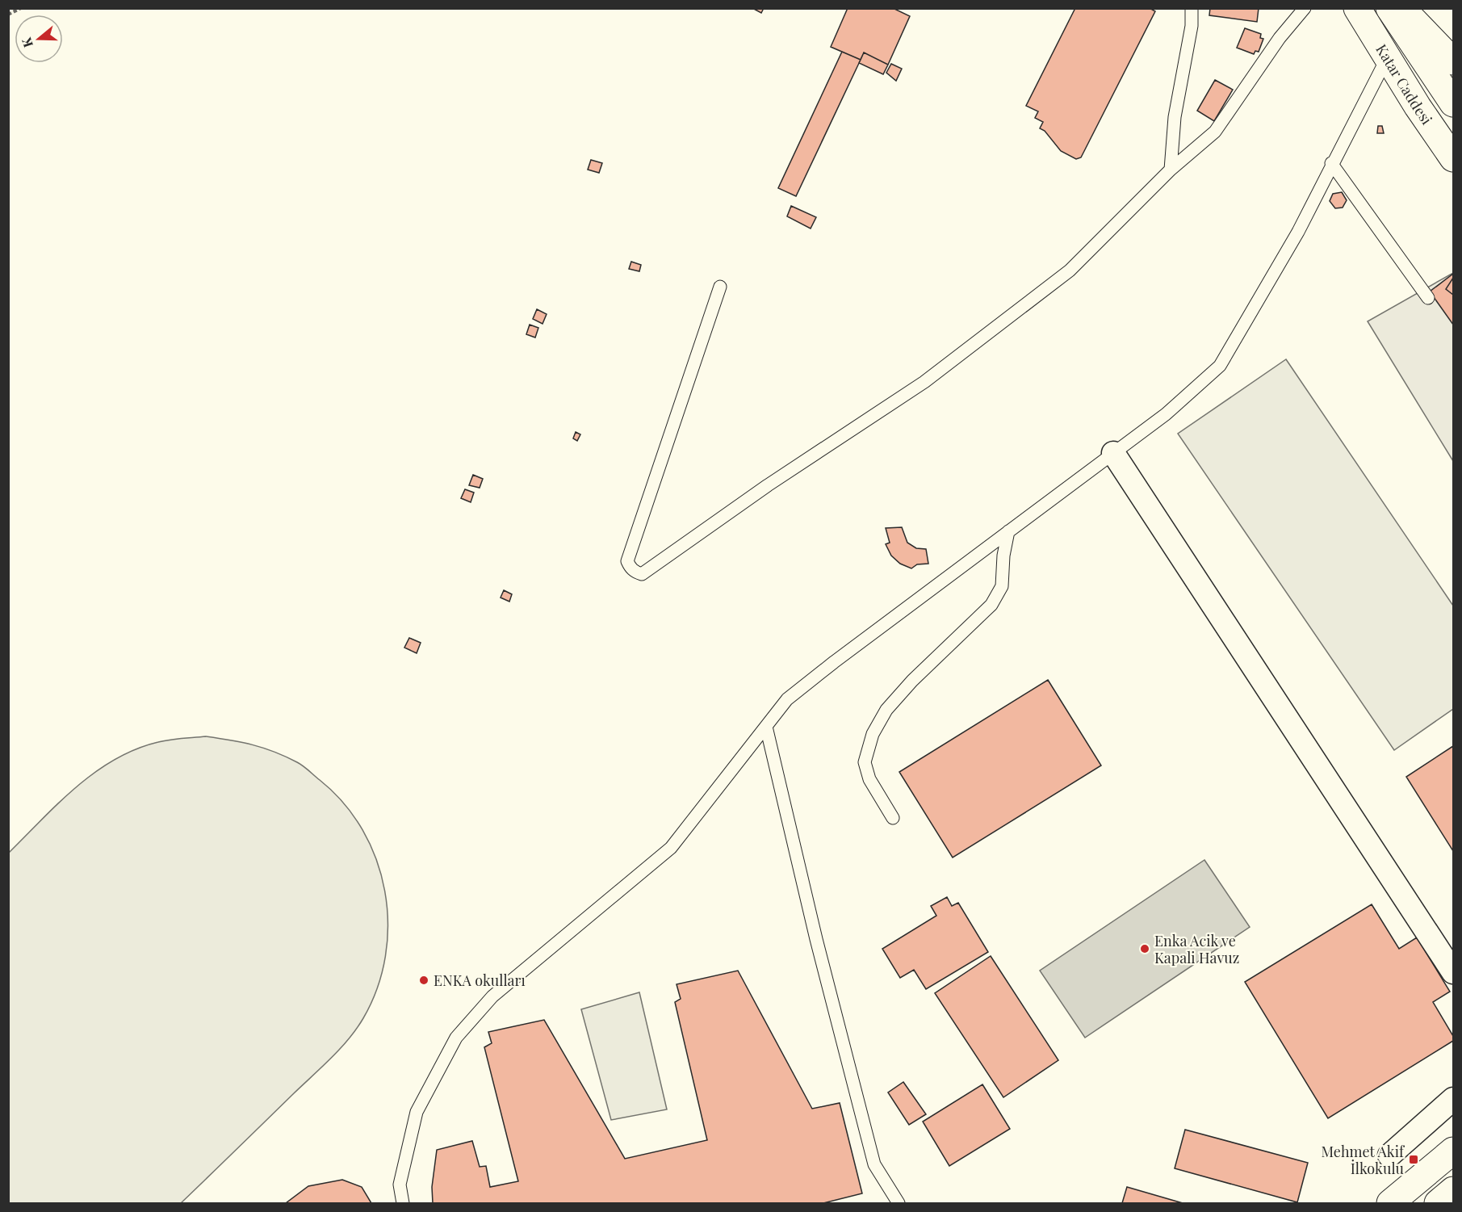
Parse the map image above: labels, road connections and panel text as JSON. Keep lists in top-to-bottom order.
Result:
{
  "streets": {
    "main road": ["Katar Caddesi"]
  },
  "places": {
    "other": ["Enka Acik ve Kapali Havuz", "ENKA okulları"],
    "transit": ["Mehmet Akif İlkokulu"]
  },
  "north": "left"
}
